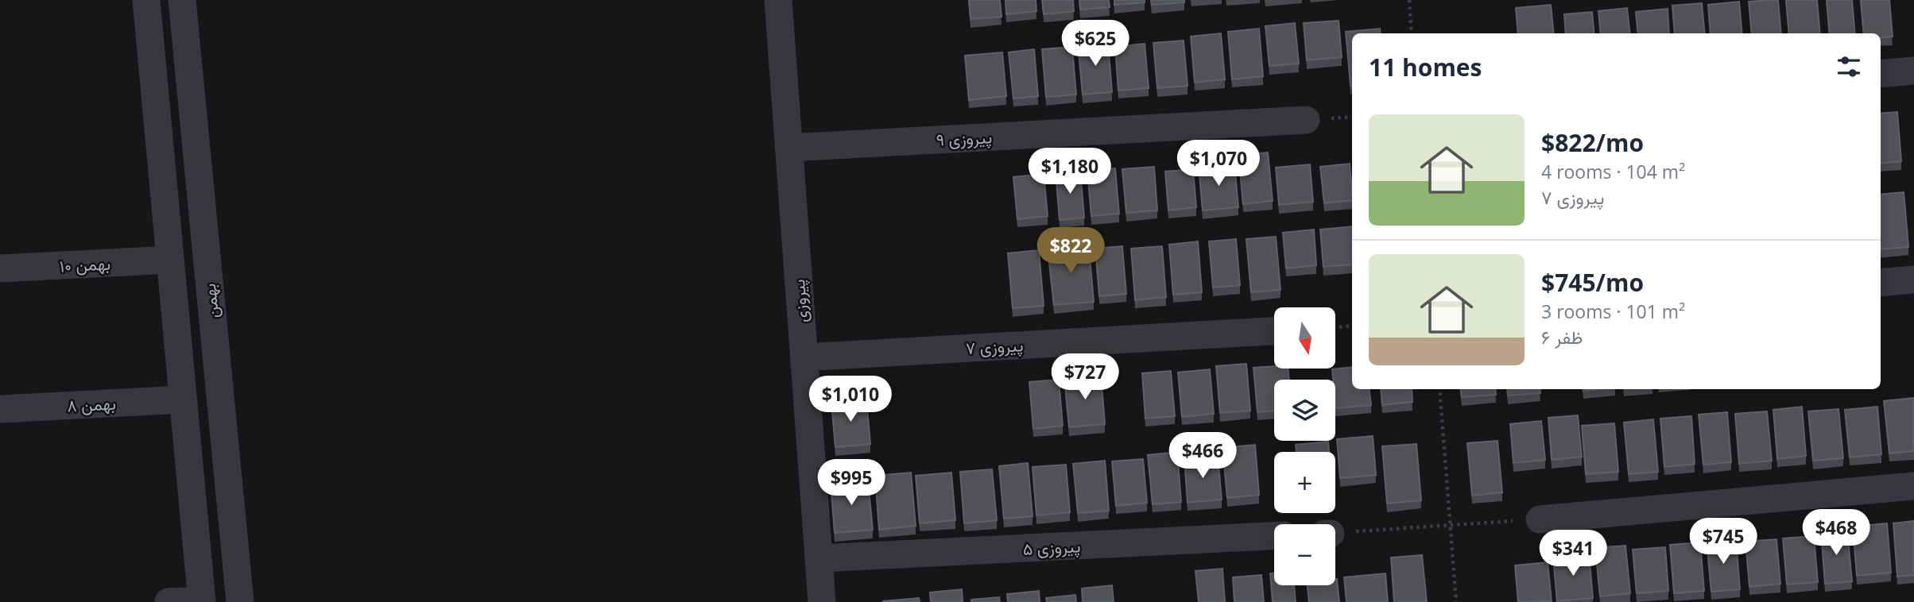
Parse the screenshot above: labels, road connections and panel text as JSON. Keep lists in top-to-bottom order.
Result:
{
  "streets": {
    "street": [
      "پیروزی ۹",
      "بهمن ۱۰",
      "بهمن",
      "پیروزی",
      "پیروزی ۷",
      "بهمن ۸",
      "پیروزی ۵"
    ]
  },
  "crossings": [
    ["پیروزی ۹", "پیروزی"],
    ["پیروزی", "پیروزی ۷"],
    ["پیروزی", "پیروزی ۵"]
  ],
  "north": "bottom",
  "page": {
    "price": [
      "$625",
      "$1,070",
      "$1,180",
      "$822",
      "$727",
      "$1,010",
      "$466",
      "$995",
      "$468",
      "$745",
      "$341"
    ],
    "heading": "11 homes",
    "list": [
      {
        "name": "$822/mo",
        "note": "4 rooms · 104 m² · پیروزی ۷"
      },
      {
        "name": "$745/mo",
        "note": "3 rooms · 101 m² · ظفر ۶"
      }
    ],
    "map_buttons": ["+", "−"]
  }
}
